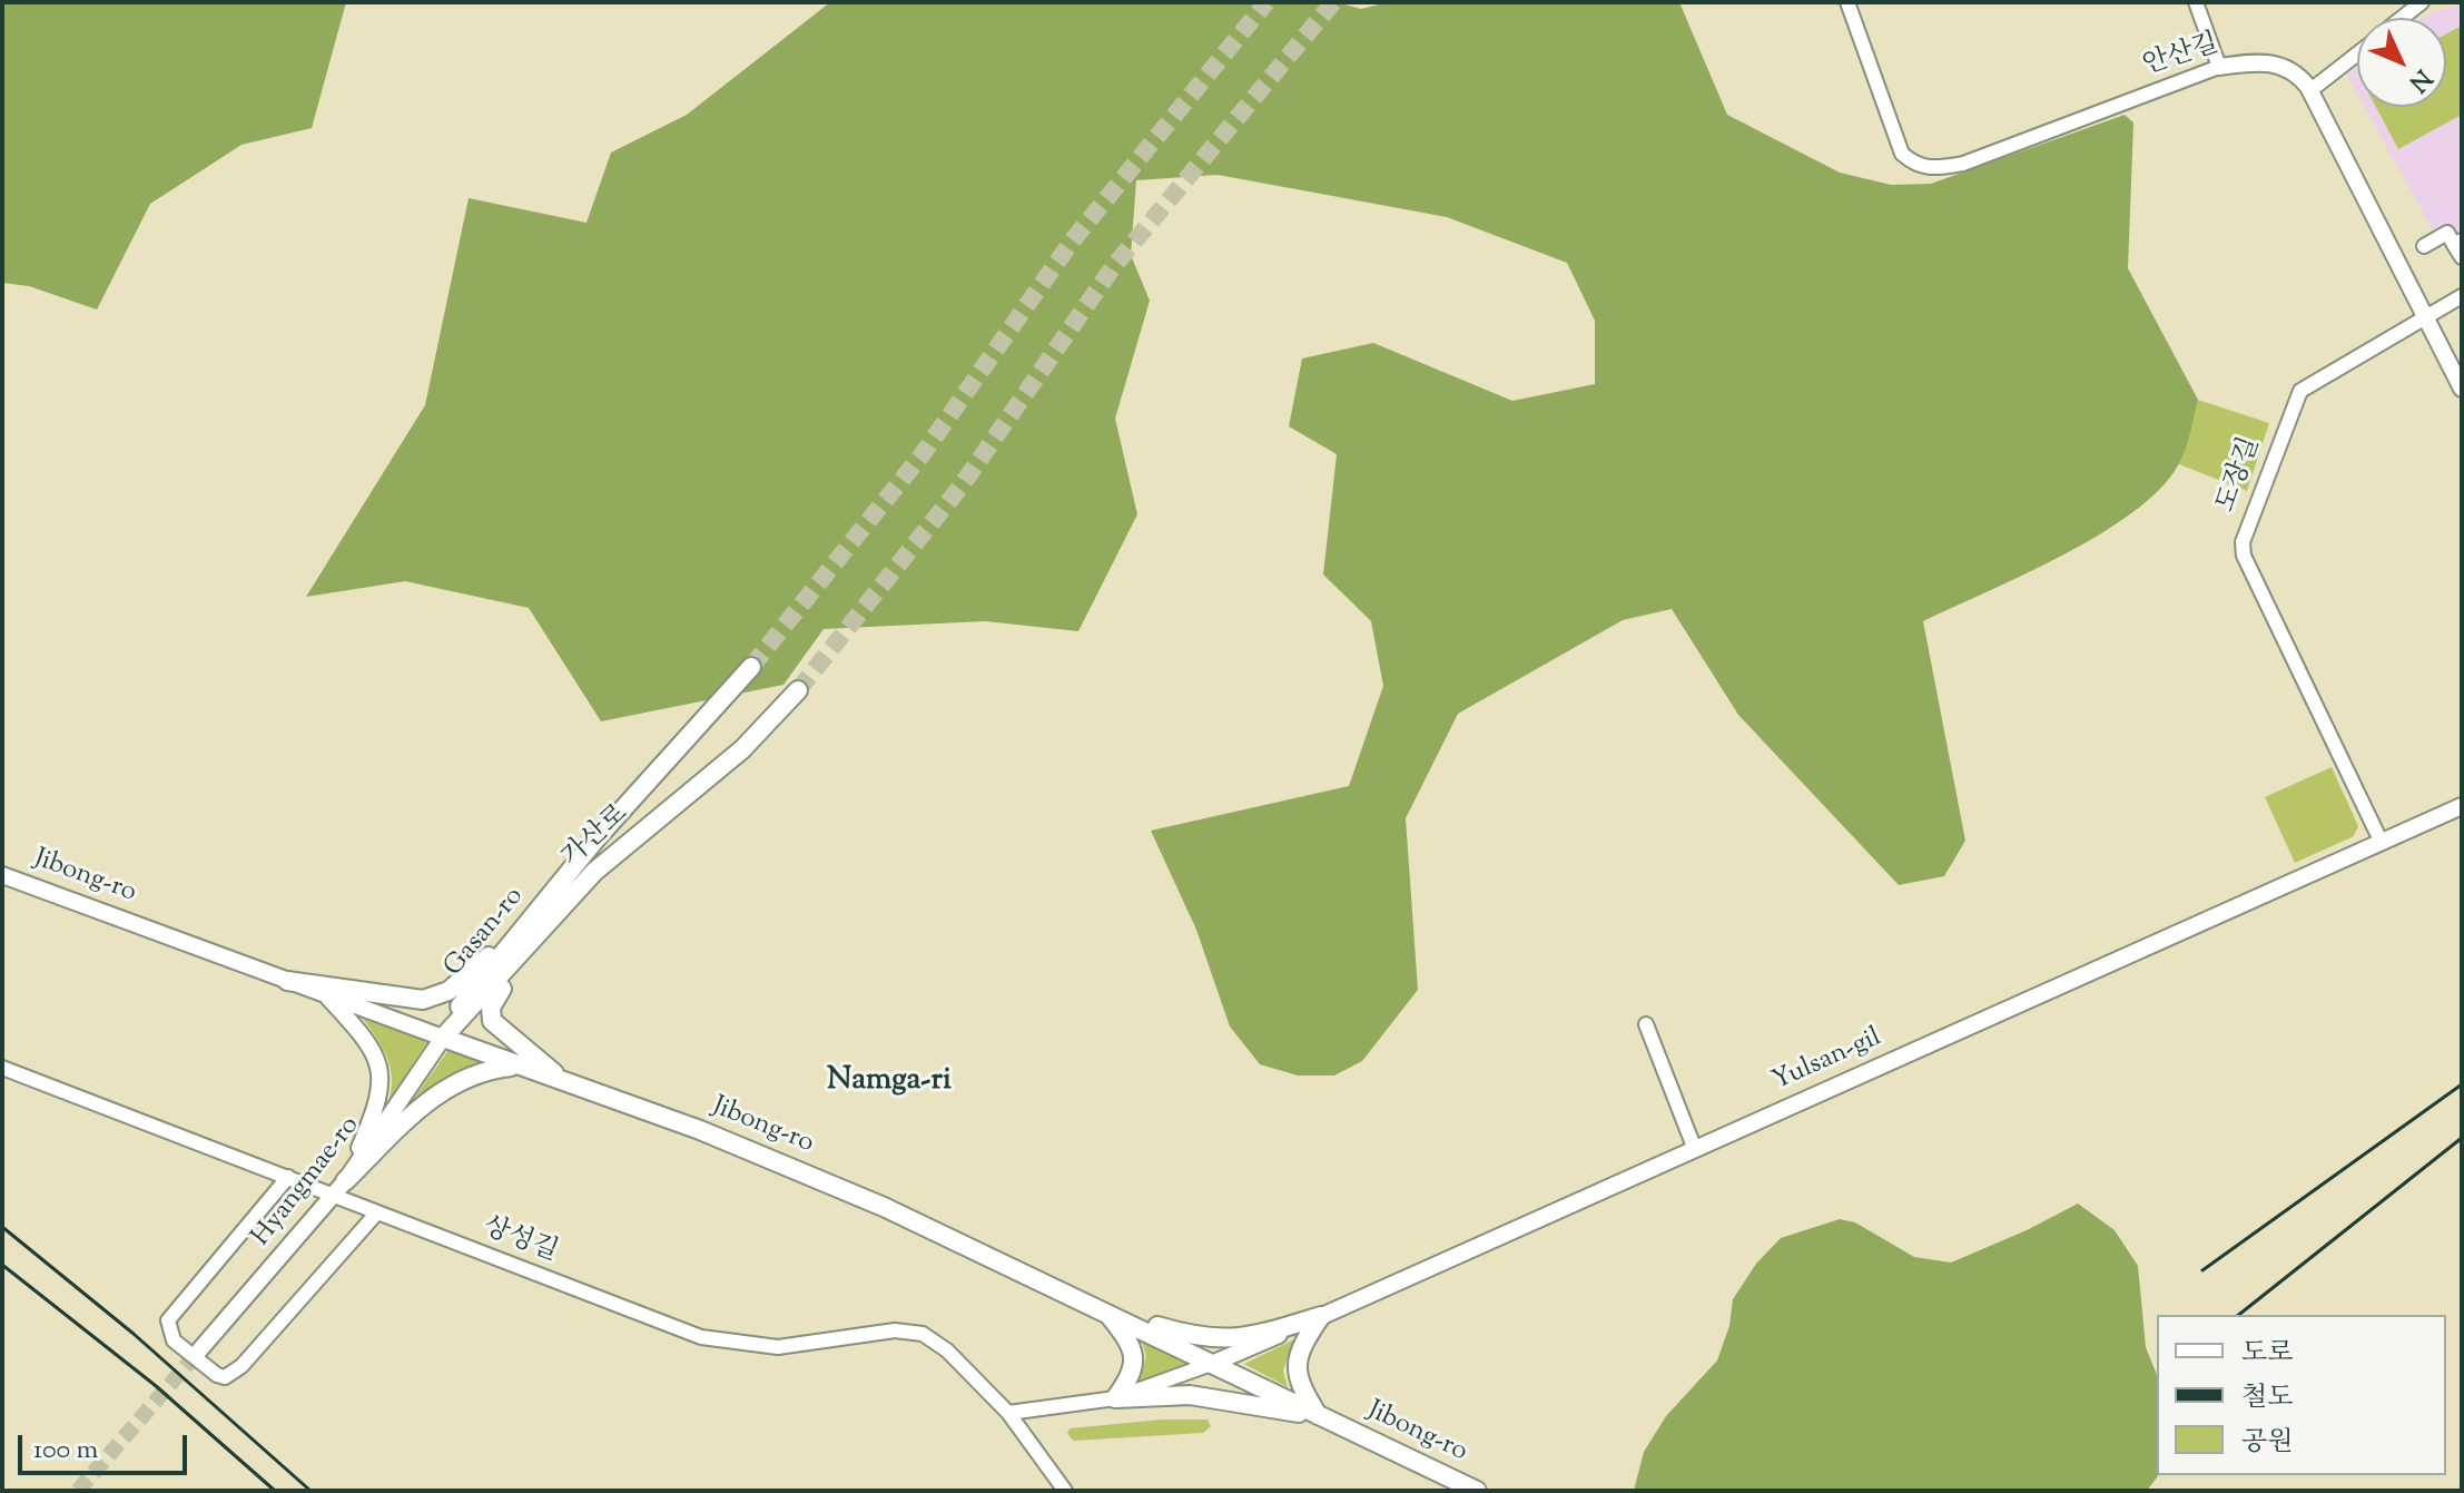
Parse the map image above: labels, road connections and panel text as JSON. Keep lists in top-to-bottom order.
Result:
{
  "streets": {
    "main road": ["가산로", "Jibong-ro", "Gasan-ro"],
    "street": [
      "안산길",
      "도장길",
      "Yulsan-gil",
      "Hyangmae-ro",
      "상성길"
    ]
  },
  "crossings": [
    ["안산길", "도장길"],
    ["도장길", "Yulsan-gil"],
    ["가산로", "Gasan-ro"],
    ["Jibong-ro", "Gasan-ro"],
    ["Jibong-ro", "Yulsan-gil"],
    ["Jibong-ro", "Hyangmae-ro"],
    ["Gasan-ro", "Hyangmae-ro"],
    ["Hyangmae-ro", "상성길"]
  ],
  "districts": ["Namga-ri"],
  "legend": ["도로", "철도", "공원"],
  "scale_bar": "100 m",
  "north": "bottom right"
}
